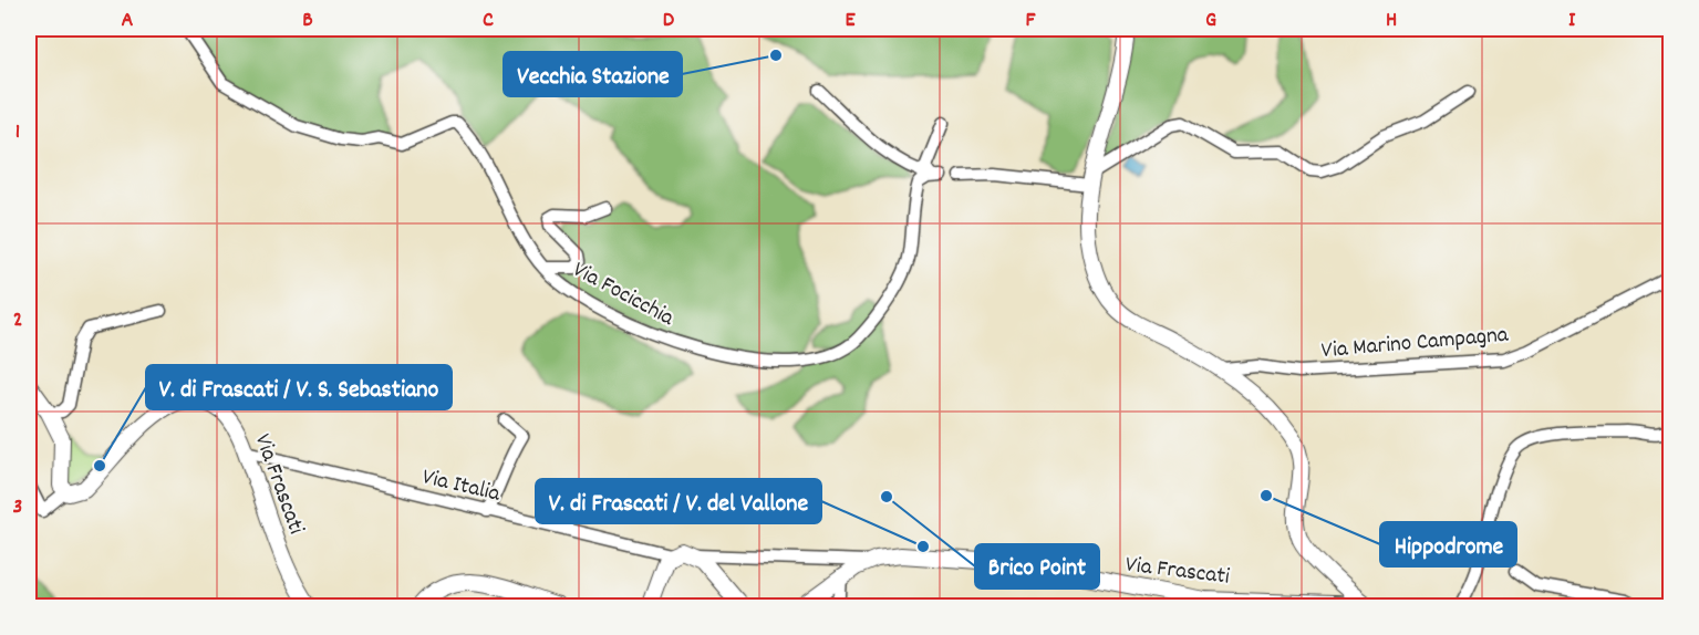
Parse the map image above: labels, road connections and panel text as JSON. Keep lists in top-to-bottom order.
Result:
{
  "streets": {
    "main road": ["Via Frascati"],
    "street": ["Via Focicchia", "Via Marino Campagna", "Via Italia"]
  },
  "crossings": [
    ["Via Frascati", "Via Italia"]
  ],
  "places": [
    "Vecchia Stazione",
    "V. di Frascati / V. S. Sebastiano",
    "Hippodrome",
    "Brico Point",
    "V. di Frascati / V. del Vallone"
  ],
  "grid": {
    "columns": [
      "A",
      "B",
      "C",
      "D",
      "E",
      "F",
      "G",
      "H",
      "I"
    ],
    "rows": ["1", "2", "3"]
  }
}
